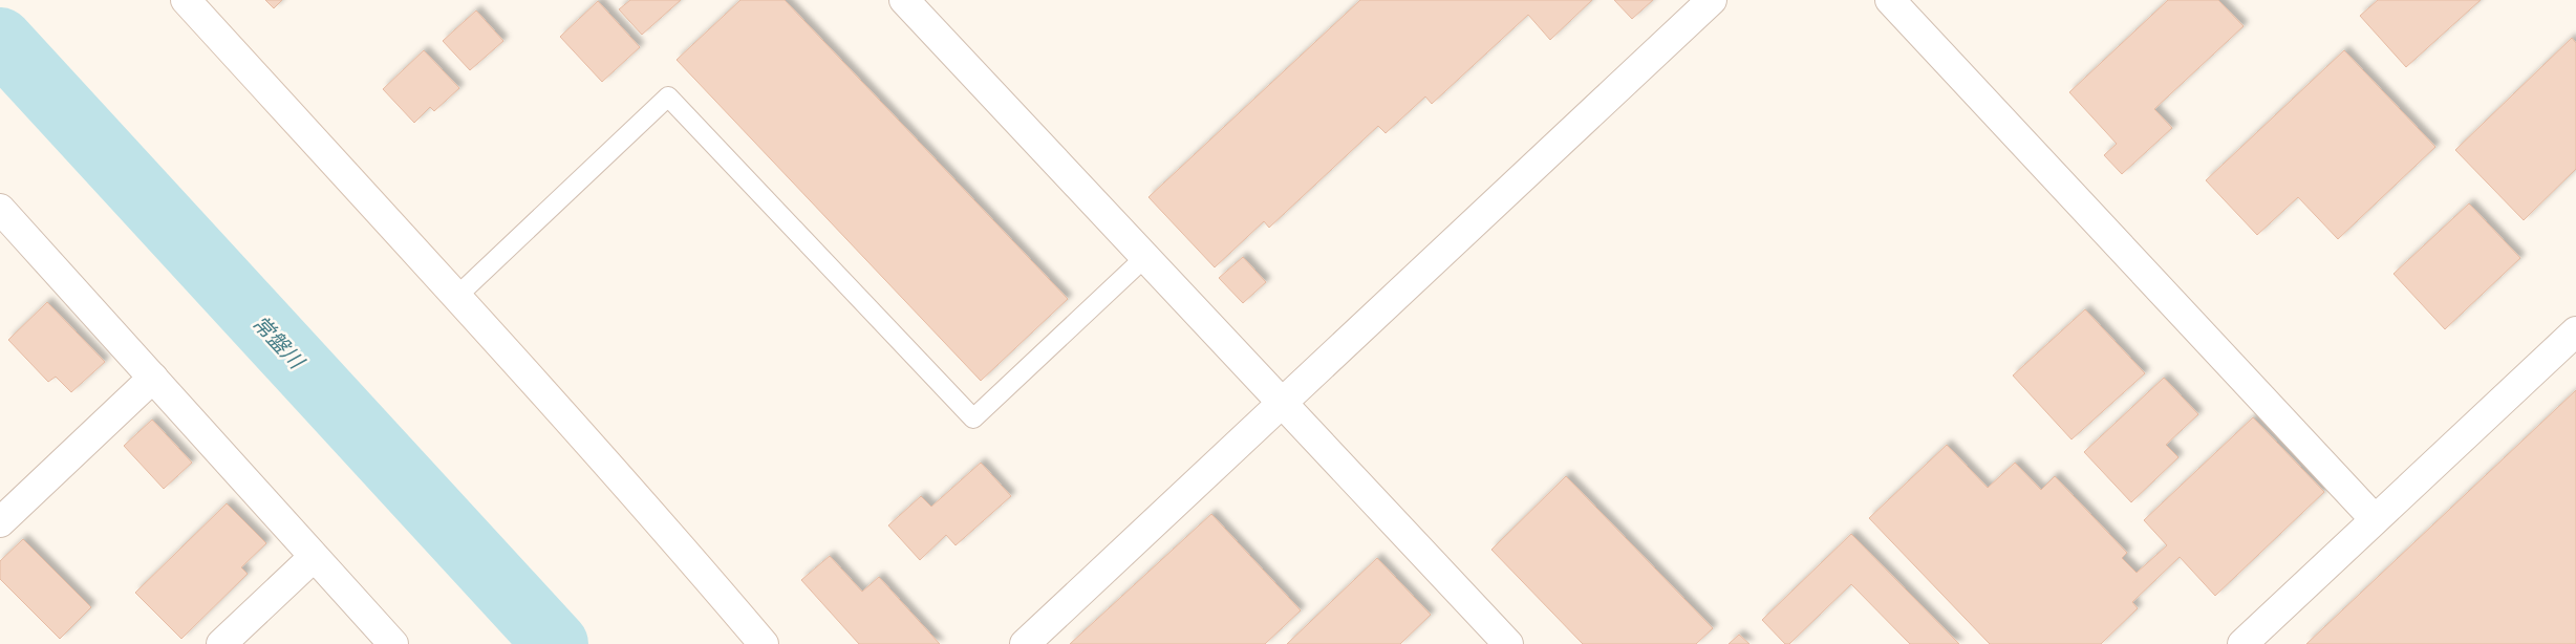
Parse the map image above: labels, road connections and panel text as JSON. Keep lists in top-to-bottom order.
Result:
{
  "water": ["常盤川"]
}
